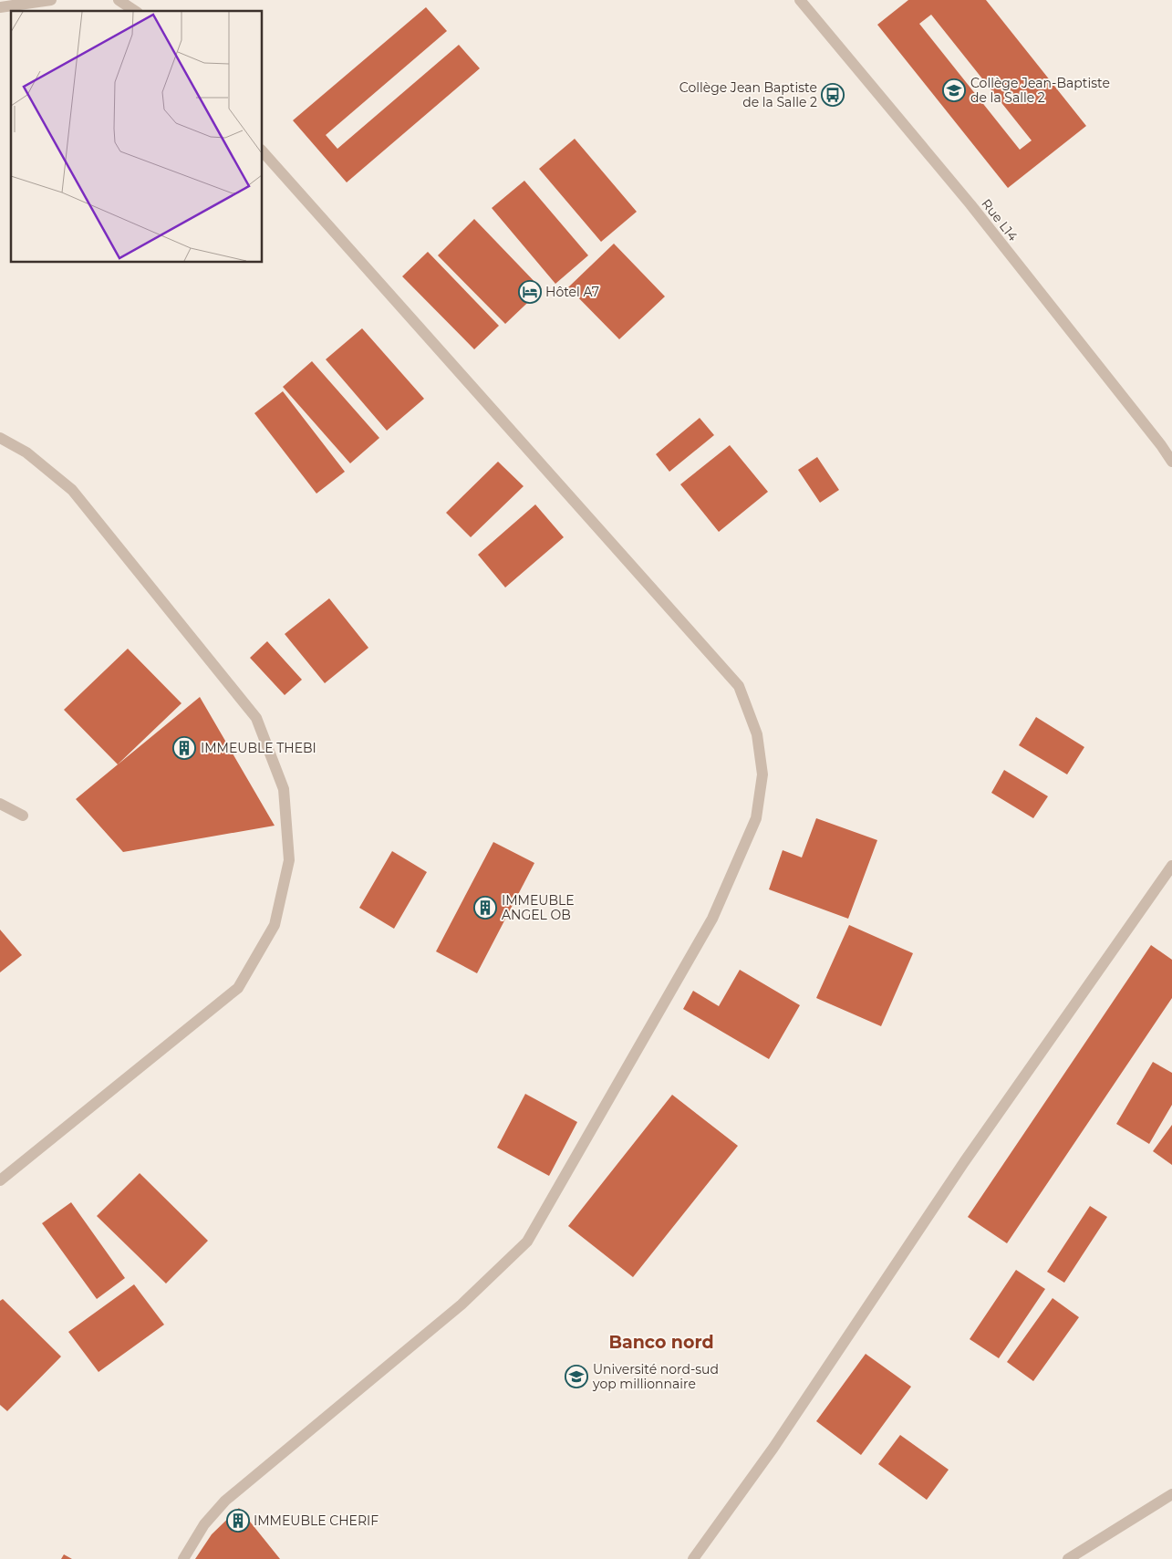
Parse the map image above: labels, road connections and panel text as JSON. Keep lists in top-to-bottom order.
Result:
{
  "streets": {
    "street": ["Rue L14"]
  },
  "districts": ["Banco nord"],
  "places": {
    "school or university": ["Collège Jean-Baptiste de la Salle 2", "Université nord-sud yop millionnaire"],
    "bus stop": ["Collège Jean Baptiste de la Salle 2"],
    "hotel": ["Hôtel A7"],
    "building": ["IMMEUBLE THEBI", "IMMEUBLE ANGEL OB", "IMMEUBLE CHERIF"]
  }
}
